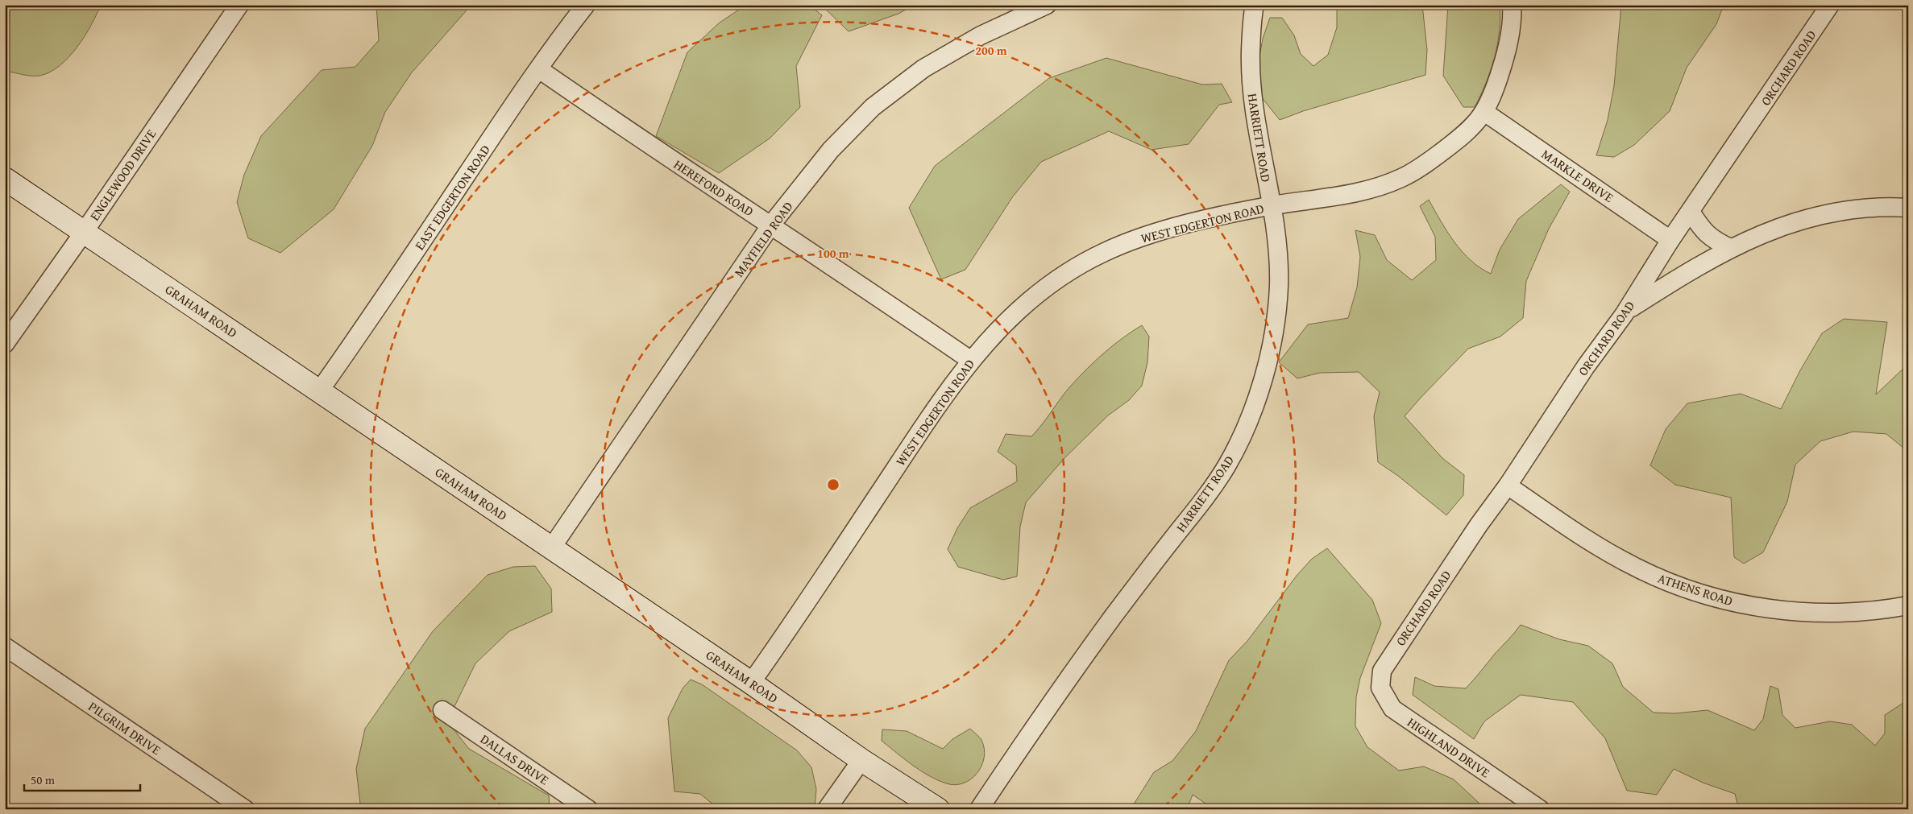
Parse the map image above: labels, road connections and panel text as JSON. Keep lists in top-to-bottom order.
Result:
{
  "streets": {
    "main road": ["GRAHAM ROAD"],
    "street": [
      "ORCHARD ROAD",
      "HARRIETT ROAD",
      "ENGLEWOOD DRIVE",
      "MARKLE DRIVE",
      "HEREFORD ROAD",
      "EAST EDGERTON ROAD",
      "WEST EDGERTON ROAD",
      "MAYFIELD ROAD",
      "ATHENS ROAD",
      "PILGRIM DRIVE",
      "HIGHLAND DRIVE",
      "DALLAS DRIVE"
    ]
  },
  "crossings": [
    ["ORCHARD ROAD", "MARKLE DRIVE"],
    ["ORCHARD ROAD", "ATHENS ROAD"],
    ["ORCHARD ROAD", "HIGHLAND DRIVE"],
    ["HARRIETT ROAD", "WEST EDGERTON ROAD"],
    ["ENGLEWOOD DRIVE", "GRAHAM ROAD"],
    ["MARKLE DRIVE", "WEST EDGERTON ROAD"],
    ["HEREFORD ROAD", "EAST EDGERTON ROAD"],
    ["HEREFORD ROAD", "WEST EDGERTON ROAD"],
    ["HEREFORD ROAD", "MAYFIELD ROAD"],
    ["EAST EDGERTON ROAD", "GRAHAM ROAD"],
    ["WEST EDGERTON ROAD", "GRAHAM ROAD"],
    ["MAYFIELD ROAD", "GRAHAM ROAD"]
  ],
  "scale_bar": "50 m",
  "rings": ["200 m", "100 m"]
}
